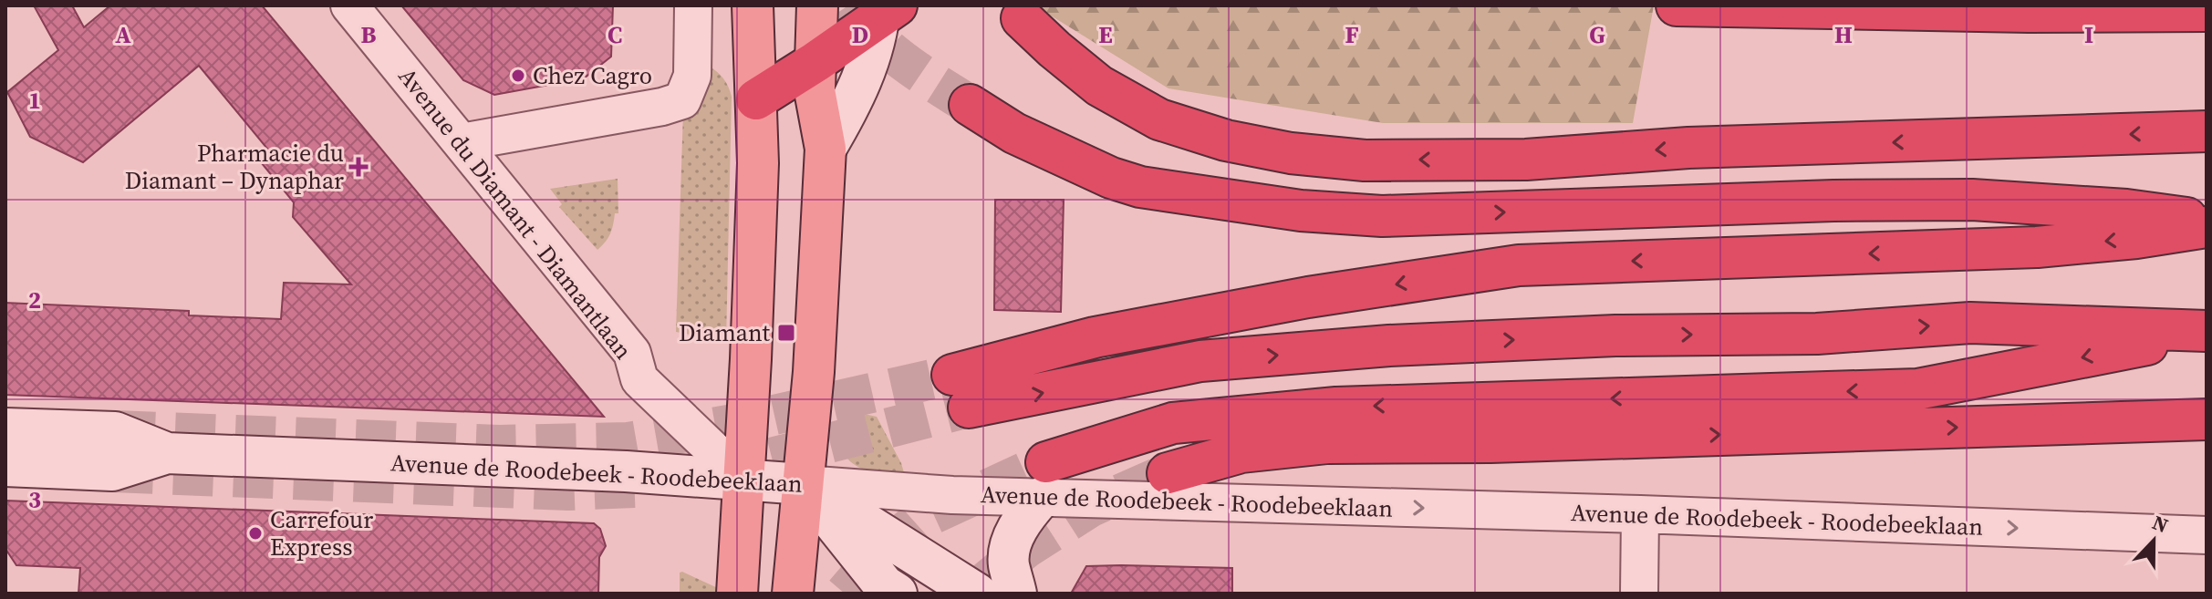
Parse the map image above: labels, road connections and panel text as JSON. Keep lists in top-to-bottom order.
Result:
{
  "streets": {
    "main road": ["Avenue de Roodebeek - Roodebeeklaan"],
    "street": ["Avenue du Diamant - Diamantlaan"]
  },
  "crossings": [
    ["Avenue du Diamant - Diamantlaan", "Avenue de Roodebeek - Roodebeeklaan"]
  ],
  "one_way": ["Avenue de Roodebeek - Roodebeeklaan"],
  "places": {
    "other": ["Chez Cagro", "Carrefour Express"],
    "health": ["Pharmacie du Diamant – Dynaphar"],
    "transit": ["Diamant"]
  },
  "north": "top",
  "grid": {
    "columns": [
      "A",
      "B",
      "C",
      "D",
      "E",
      "F",
      "G",
      "H",
      "I"
    ],
    "rows": ["1", "2", "3"]
  }
}
